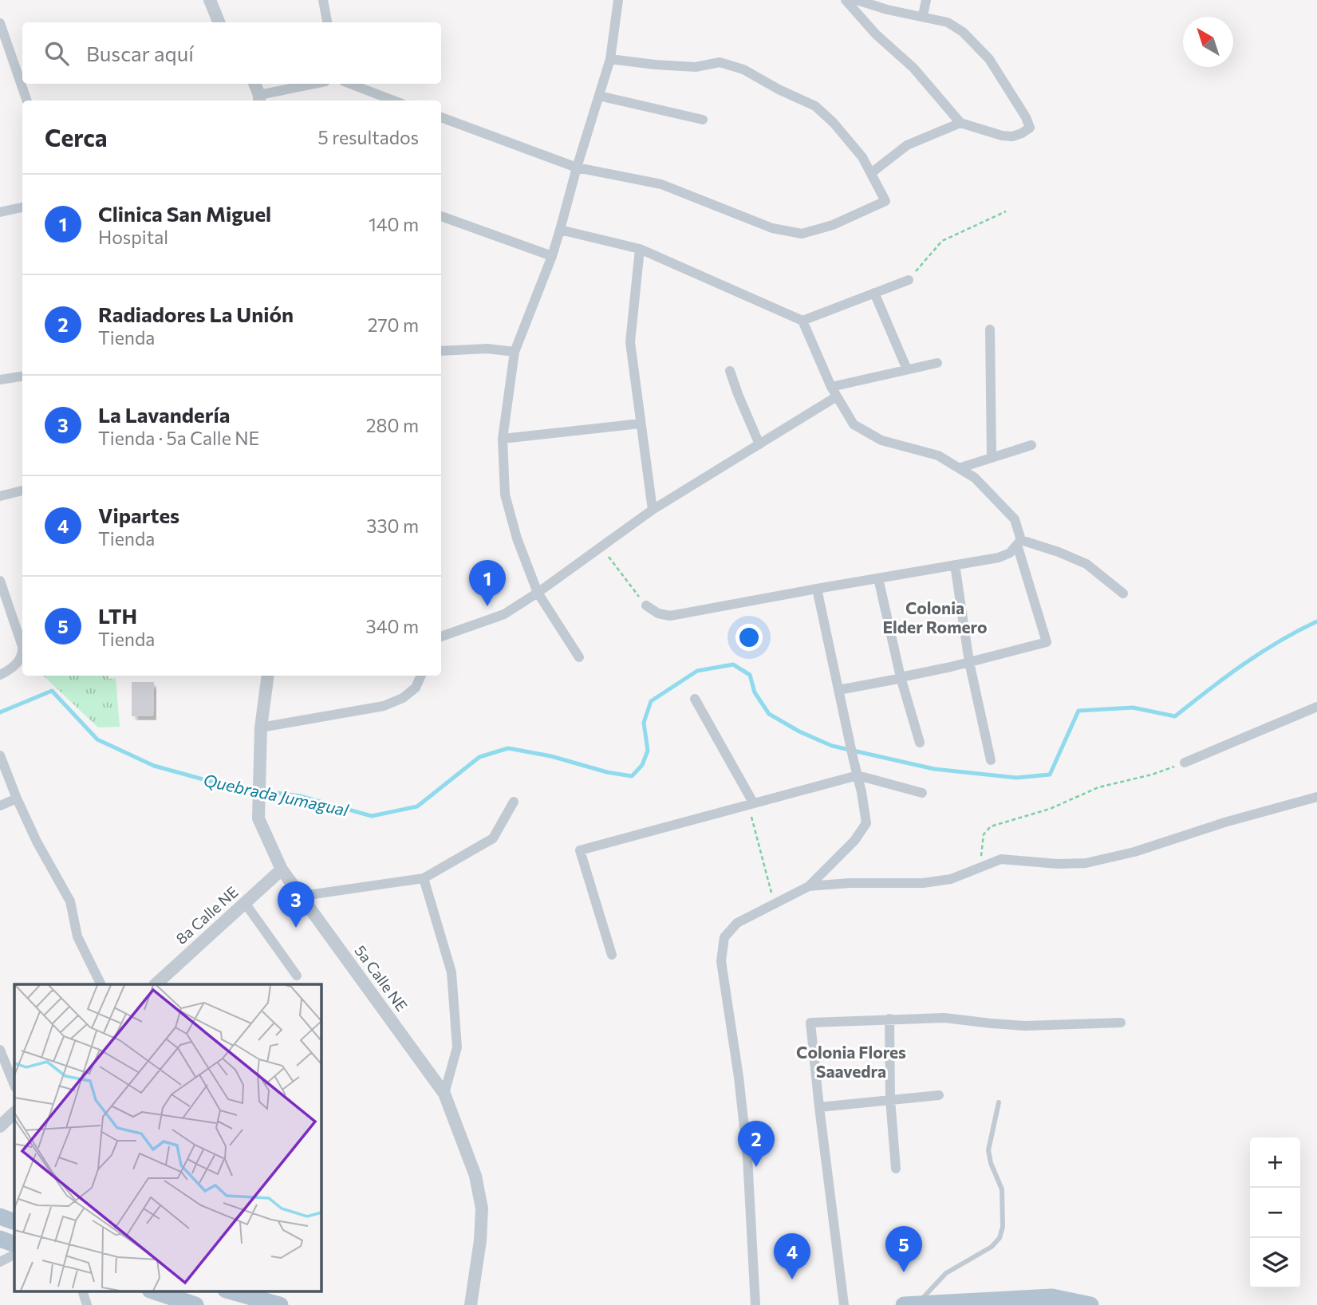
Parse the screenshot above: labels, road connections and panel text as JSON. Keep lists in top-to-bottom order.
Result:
{
  "streets": {
    "street": ["8a Calle NE", "5a Calle NE"]
  },
  "crossings": [
    ["8a Calle NE", "5a Calle NE"]
  ],
  "districts": ["Colonia Elder Romero", "Colonia Flores Saavedra"],
  "water": ["Quebrada Jumagual"],
  "north": "top left",
  "page": {
    "search": "Buscar aquí",
    "heading": ["Cerca", "5 resultados"],
    "list": [
      {
        "mark": "1",
        "name": "Clinica San Miguel",
        "note": "Hospital",
        "value": "140 m"
      },
      {
        "mark": "2",
        "name": "Radiadores La Unión",
        "note": "Tienda",
        "value": "270 m"
      },
      {
        "mark": "3",
        "name": "La Lavandería",
        "note": "Tienda · 5a Calle NE",
        "value": "280 m"
      },
      {
        "mark": "4",
        "name": "Vipartes",
        "note": "Tienda",
        "value": "330 m"
      },
      {
        "mark": "5",
        "name": "LTH",
        "note": "Tienda",
        "value": "340 m"
      }
    ],
    "pins": [
      "1",
      "3",
      "2",
      "5",
      "4"
    ],
    "map_buttons": ["+", "−"]
  }
}
